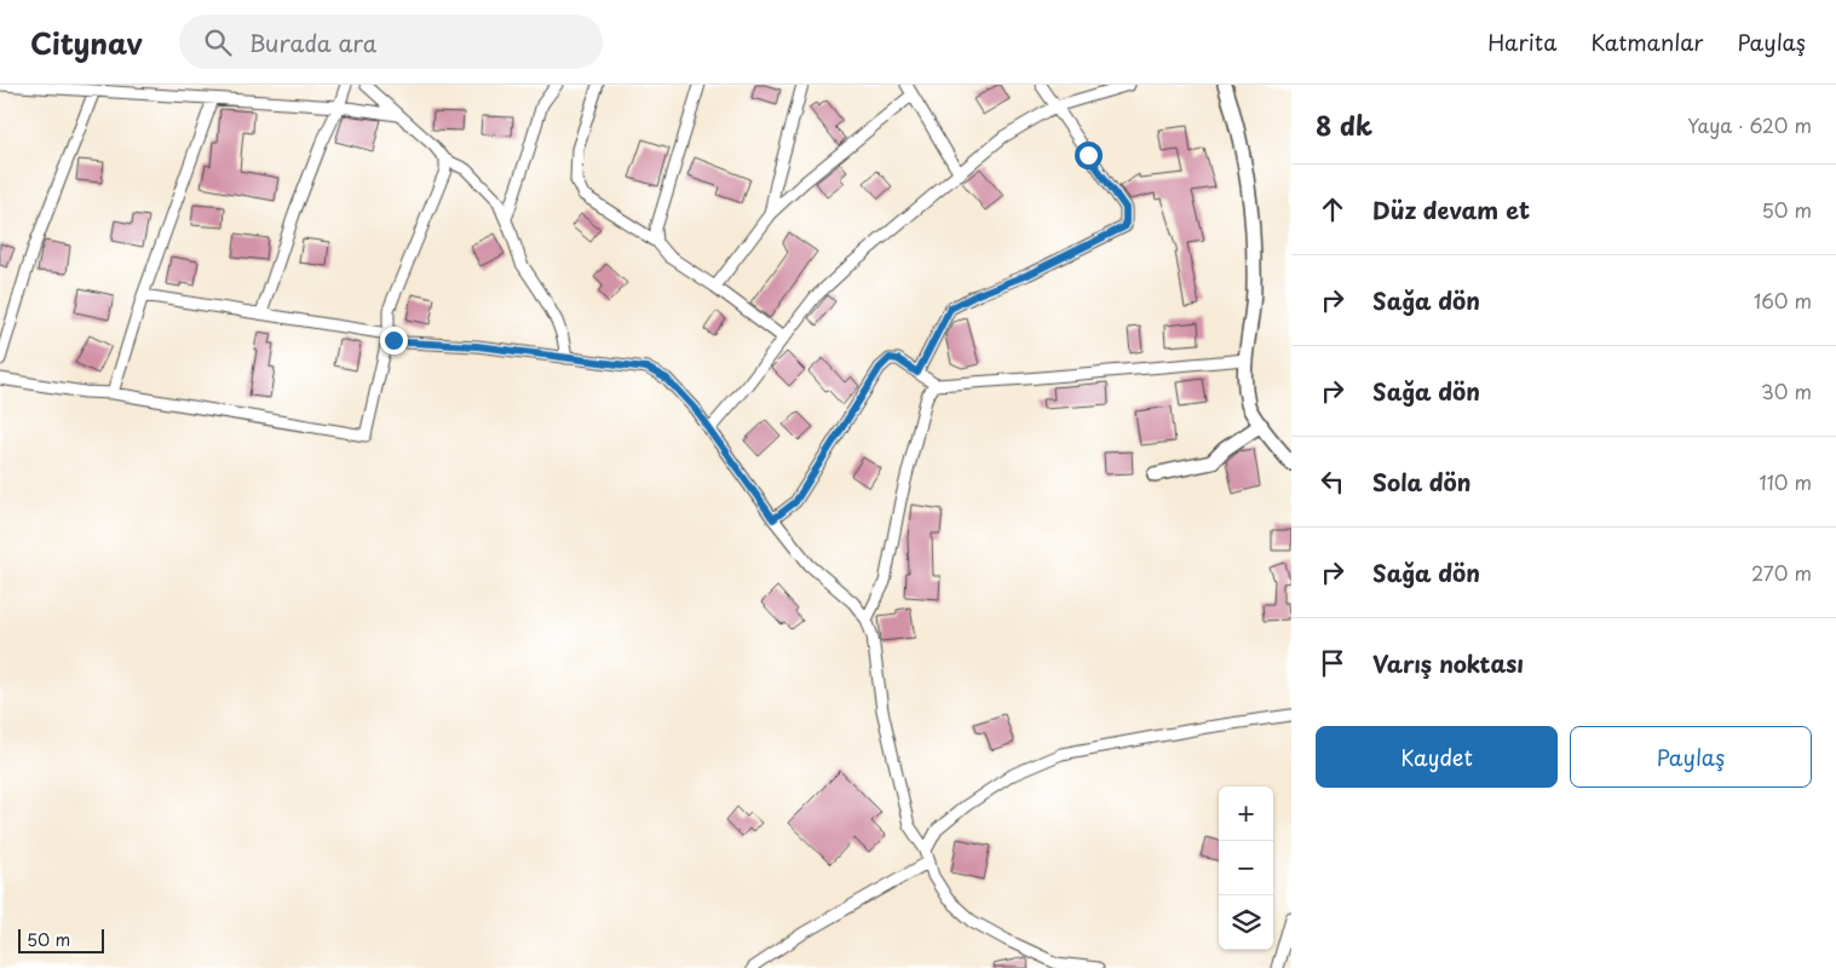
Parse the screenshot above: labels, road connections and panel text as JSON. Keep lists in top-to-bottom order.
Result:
{
  "scale_bar": "50 m",
  "page": {
    "header": "Citynav",
    "search": "Burada ara",
    "nav": ["Harita", "Katmanlar", "Paylaş"],
    "heading": ["8 dk", "Yaya · 620 m"],
    "list": [
      ["Düz devam et", "50 m"],
      ["Sağa dön", "160 m"],
      ["Sağa dön", "30 m"],
      ["Sola dön", "110 m"],
      ["Sağa dön", "270 m"],
      "Varış noktası"
    ],
    "buttons": ["Kaydet", "Paylaş"],
    "map_buttons": ["+", "−"],
    "scale": "50 m"
  }
}
